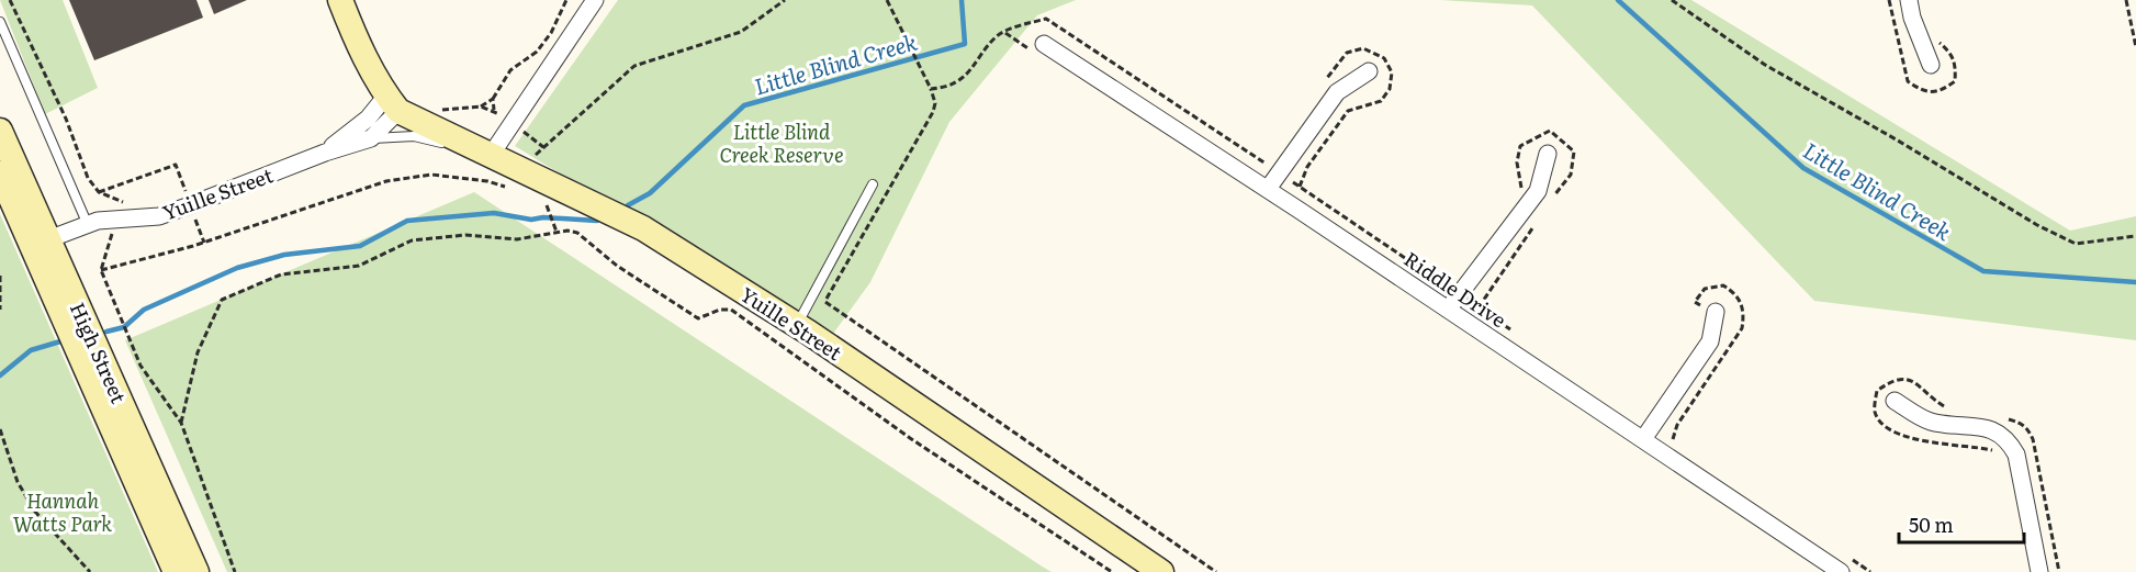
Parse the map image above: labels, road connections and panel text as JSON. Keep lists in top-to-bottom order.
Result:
{
  "streets": {
    "street": ["Yuille Street", "Riddle Drive", "High Street"]
  },
  "crossings": [
    ["Yuille Street", "High Street"]
  ],
  "water": ["Little Blind Creek"],
  "parks": ["Little Blind Creek Reserve", "Hannah Watts Park"],
  "scale_bar": "50 m"
}
